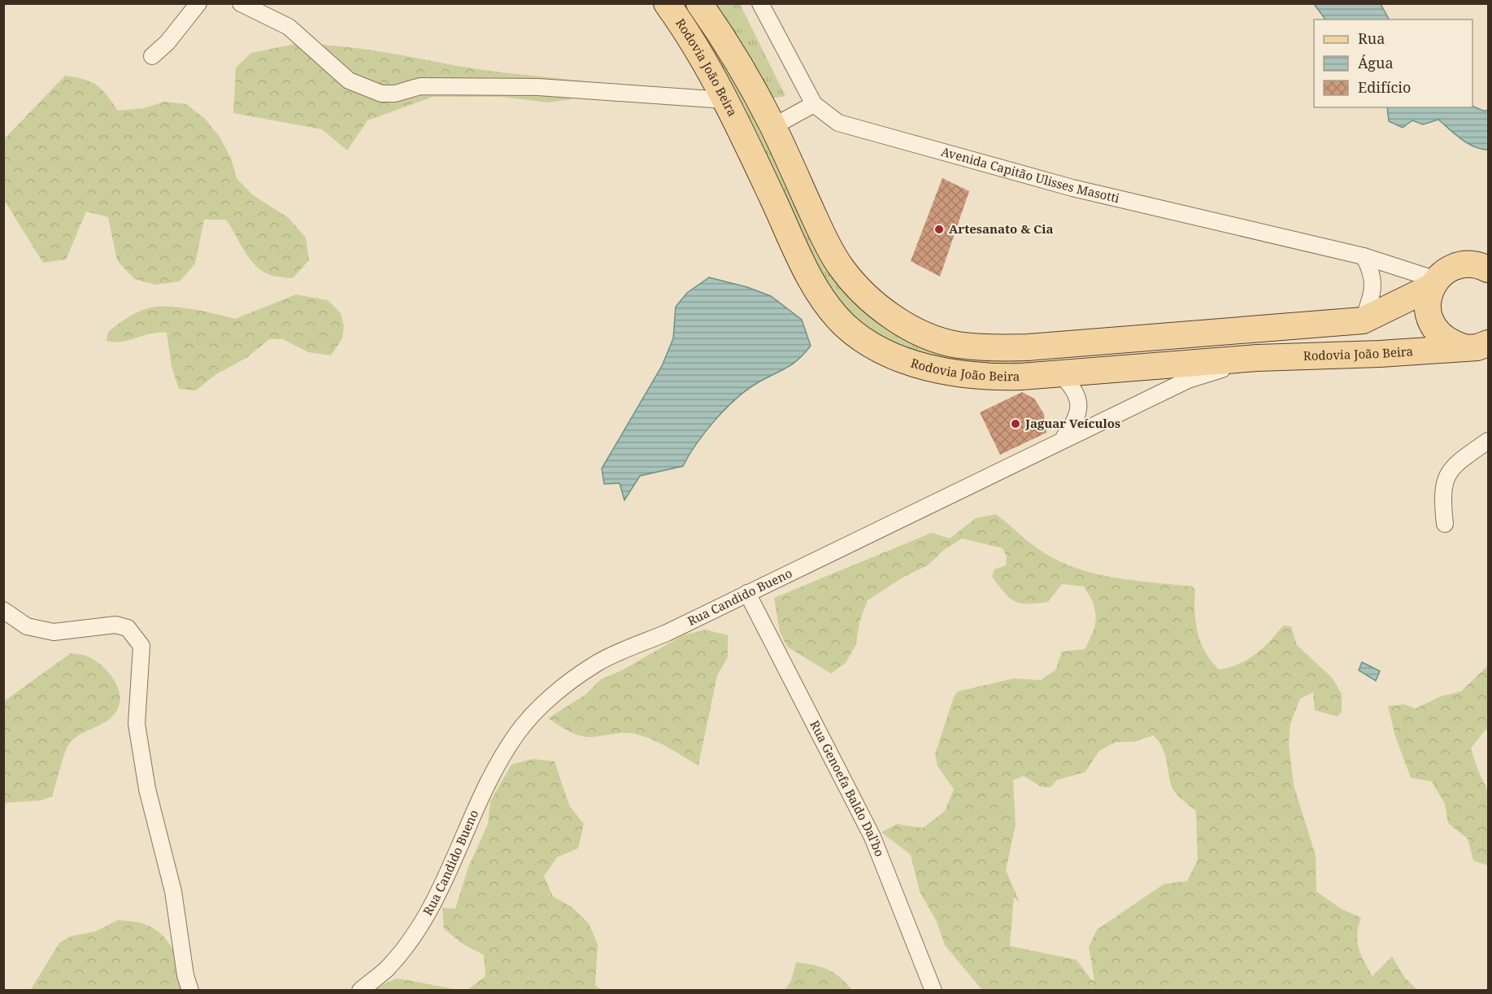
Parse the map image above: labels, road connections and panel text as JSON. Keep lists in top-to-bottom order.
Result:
{
  "streets": {
    "main road": ["Rodovia João Beira"],
    "street": ["Avenida Capitão Ulisses Masotti", "Rua Candido Bueno", "Rua Genoefa Baldo Dal'bo"]
  },
  "crossings": [
    ["Rodovia João Beira", "Avenida Capitão Ulisses Masotti"],
    ["Rodovia João Beira", "Rua Candido Bueno"],
    ["Rua Candido Bueno", "Rua Genoefa Baldo Dal'bo"]
  ],
  "places": ["Artesanato & Cia", "Jaguar Veículos"],
  "legend": ["Rua", "Água", "Edifício"]
}
